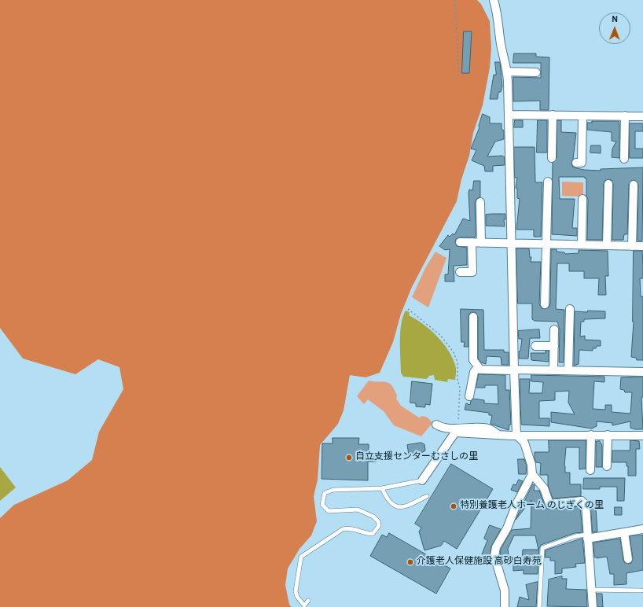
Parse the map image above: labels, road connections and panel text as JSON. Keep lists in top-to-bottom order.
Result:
{
  "places": ["自立支援センターむさしの里", "特別養護老人ホーム のじぎくの里", "介護老人保健施設 高砂白寿苑"],
  "north": "top"
}
